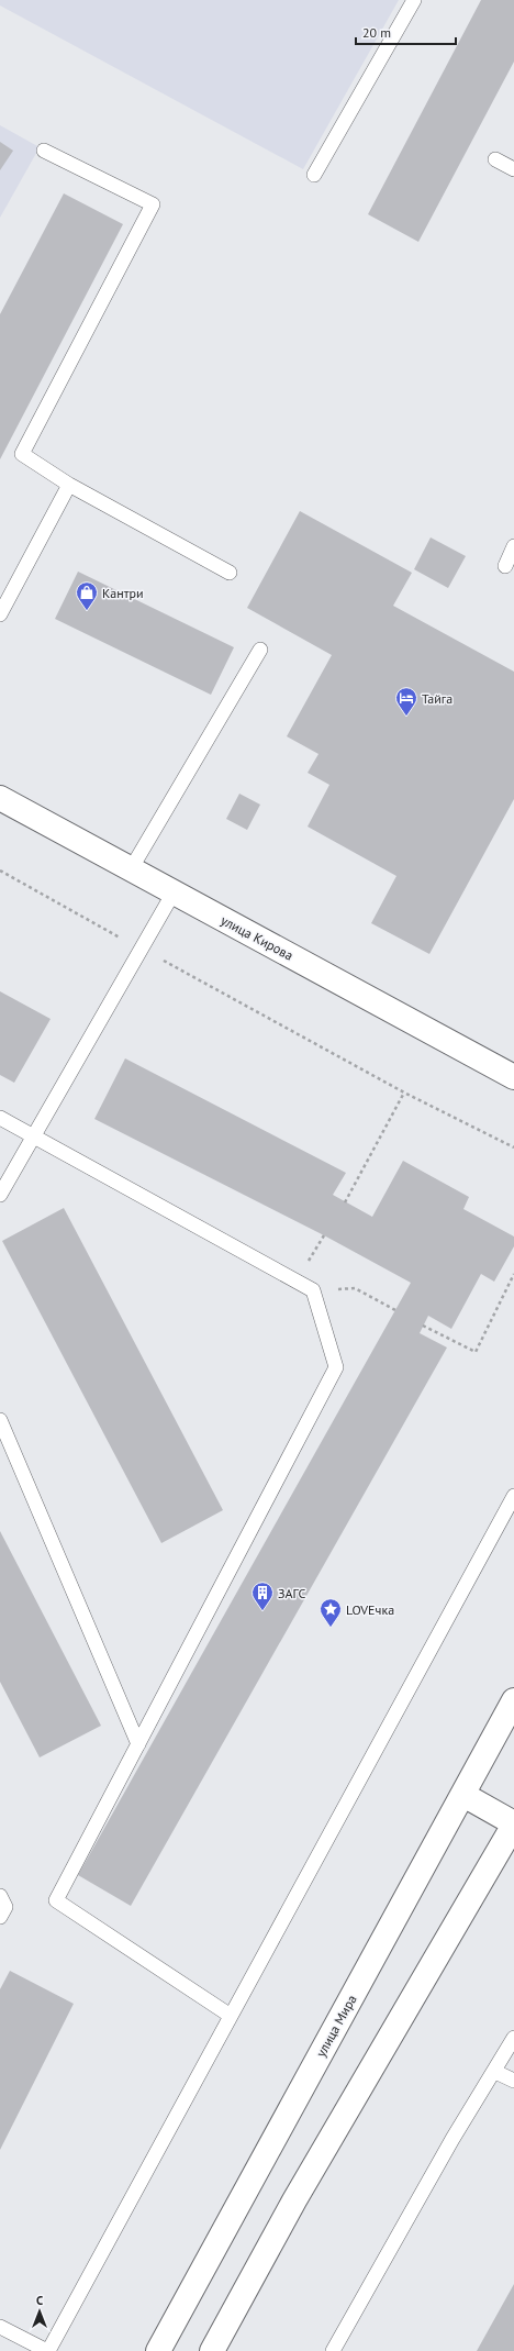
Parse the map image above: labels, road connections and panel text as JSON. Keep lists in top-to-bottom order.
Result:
{
  "streets": {
    "main road": ["улица Кирова", "улица Мира"]
  },
  "places": {
    "shop": ["Кантри"],
    "hotel": ["Тайга"],
    "building": ["ЗАГС"],
    "place": ["LOVEчка"]
  },
  "scale_bar": "20 m",
  "north": "top"
}
